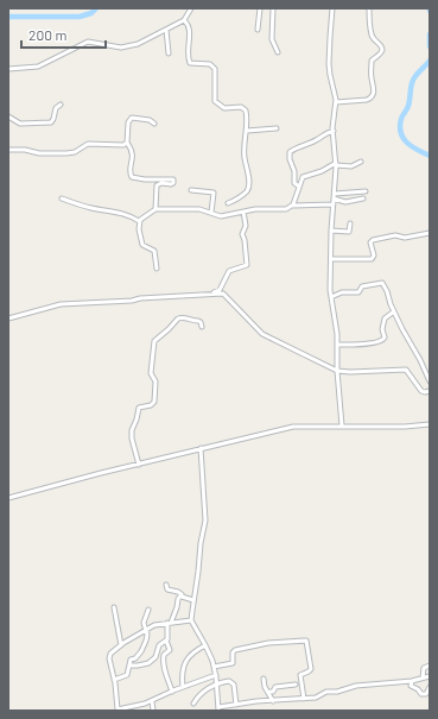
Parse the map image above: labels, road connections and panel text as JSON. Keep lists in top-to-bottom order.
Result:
{
  "scale_bar": "200 m"
}
